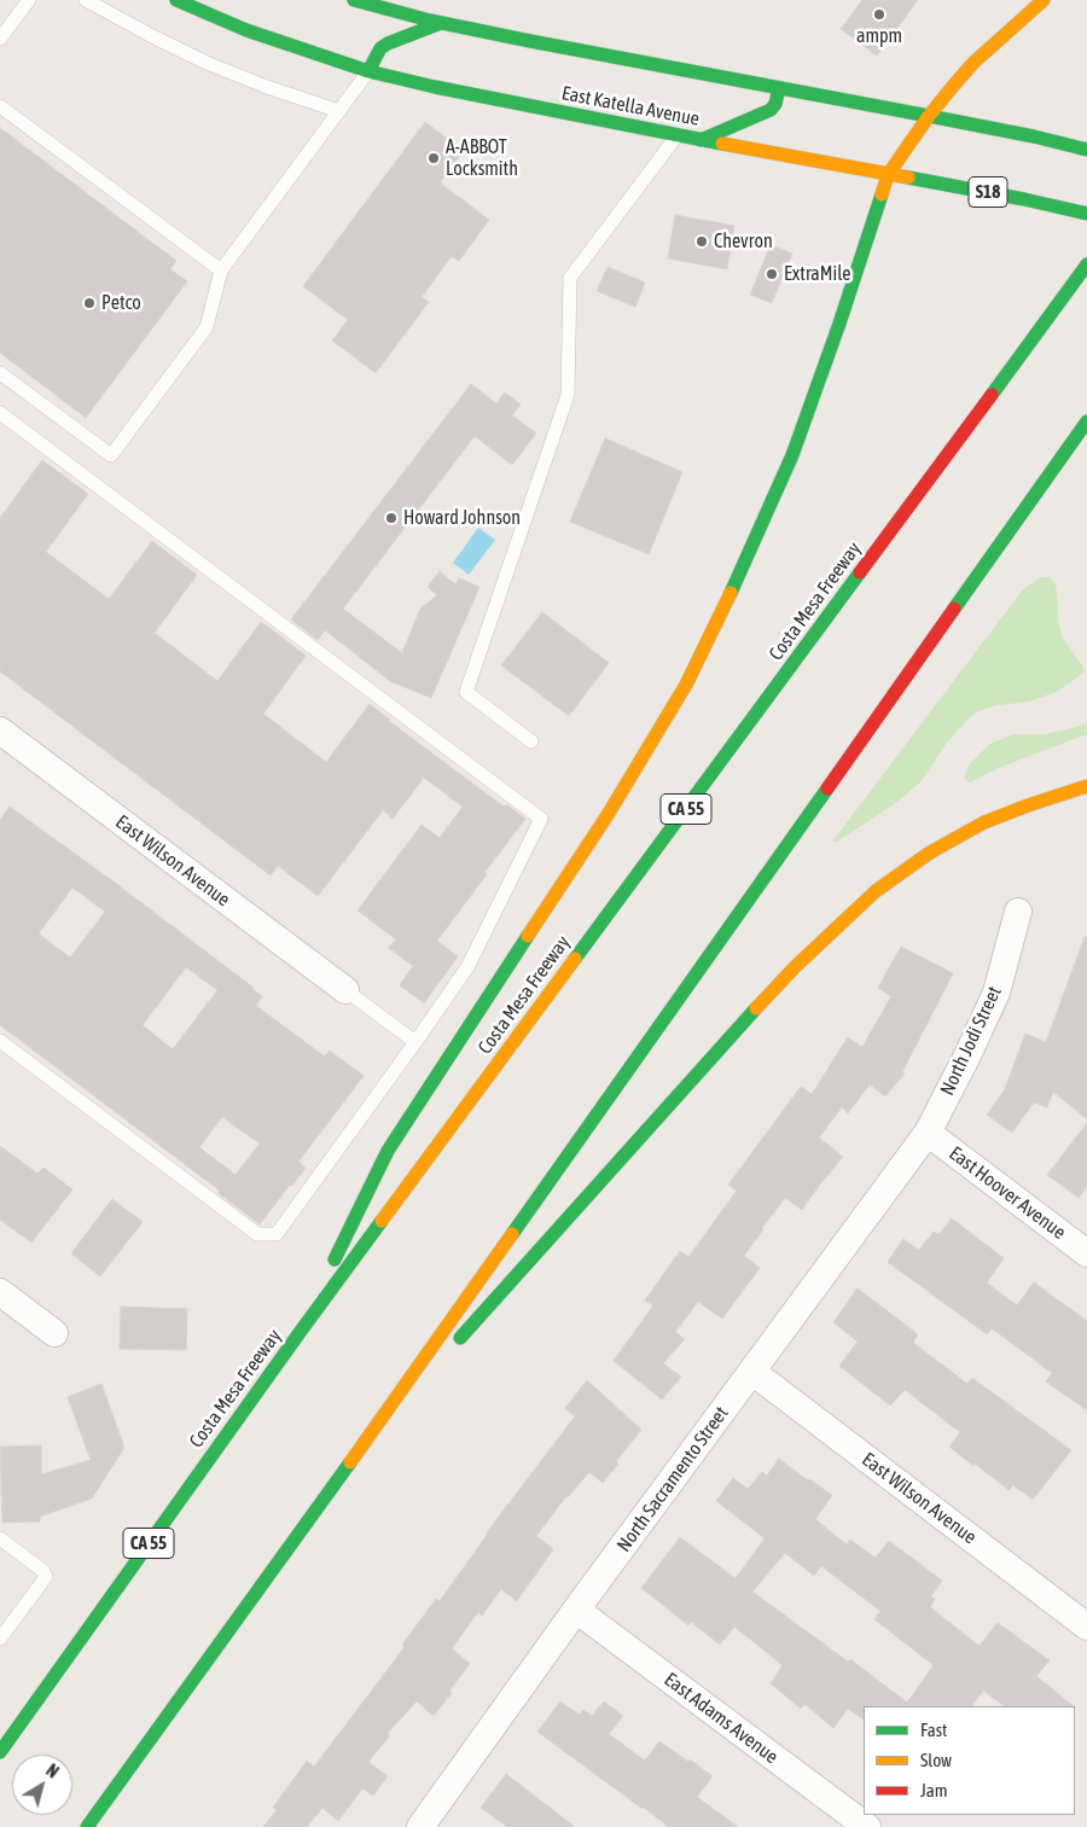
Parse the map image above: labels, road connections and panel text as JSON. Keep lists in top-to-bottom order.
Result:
{
  "streets": {
    "main road": [
      "East Katella Avenue",
      "S18",
      "Costa Mesa Freeway",
      "CA 55"
    ],
    "street": [
      "East Wilson Avenue",
      "North Jodi Street",
      "East Hoover Avenue",
      "North Sacramento Street",
      "East Adams Avenue"
    ]
  },
  "crossings": [
    ["East Wilson Avenue", "North Sacramento Street"],
    ["North Jodi Street", "East Hoover Avenue"],
    ["North Jodi Street", "North Sacramento Street"],
    ["East Hoover Avenue", "North Sacramento Street"],
    ["North Sacramento Street", "East Adams Avenue"]
  ],
  "places": [
    "ampm",
    "A-ABBOT Locksmith",
    "Chevron",
    "ExtraMile",
    "Petco",
    "Howard Johnson"
  ],
  "legend": ["Fast", "Slow", "Jam"],
  "north": "top right"
}
